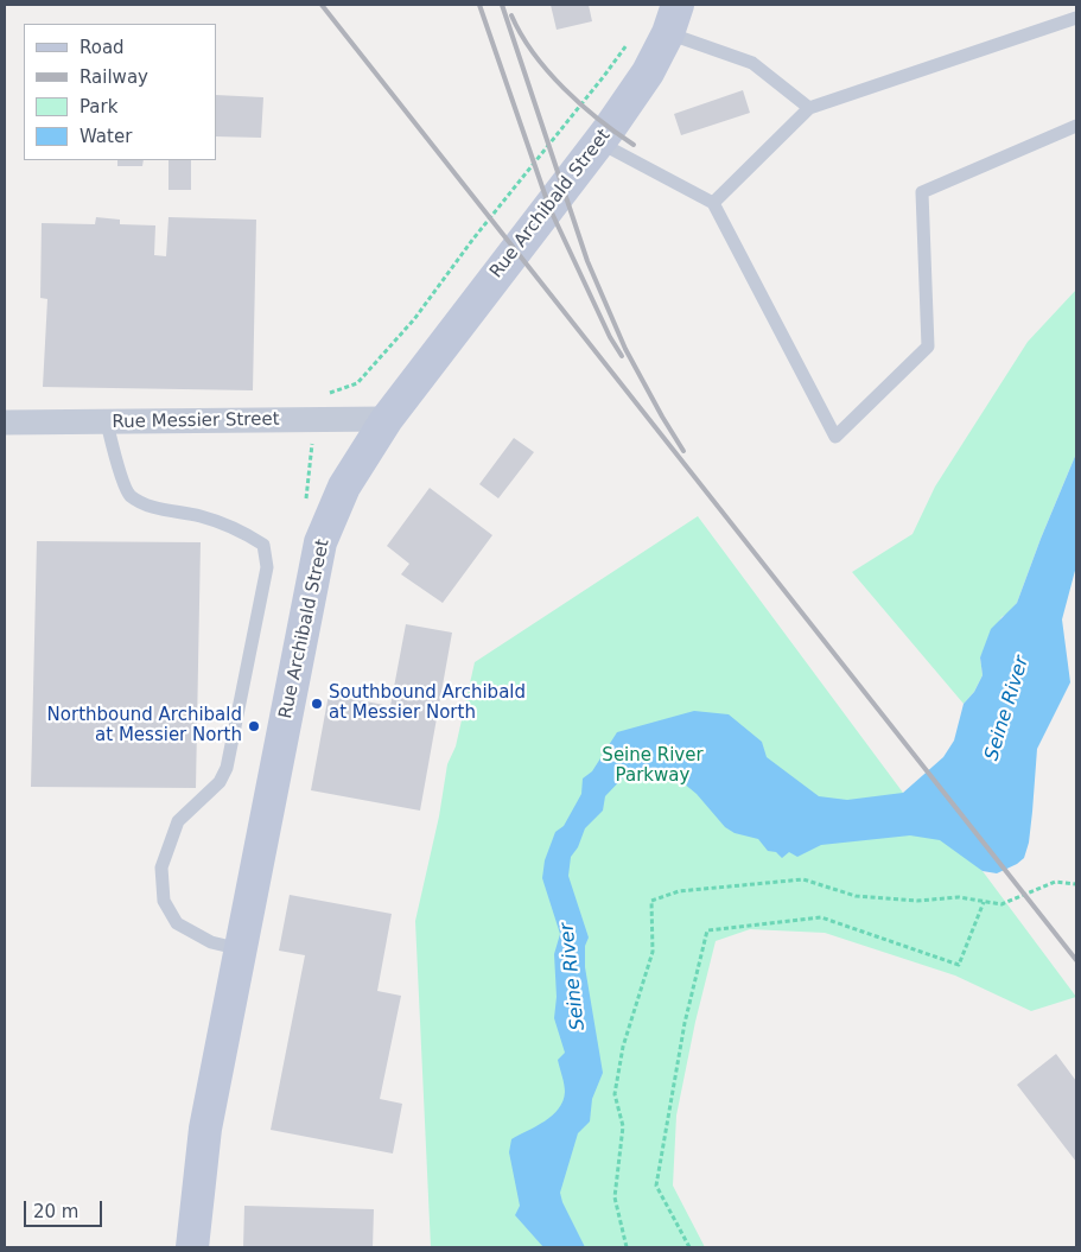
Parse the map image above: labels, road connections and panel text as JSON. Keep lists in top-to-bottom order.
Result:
{
  "streets": {
    "main road": ["Rue Archibald Street"],
    "street": ["Rue Messier Street"]
  },
  "crossings": [
    ["Rue Archibald Street", "Rue Messier Street"]
  ],
  "water": ["Seine River"],
  "parks": ["Seine River Parkway"],
  "places": ["Southbound Archibald at Messier North", "Northbound Archibald at Messier North"],
  "legend": [
    "Road",
    "Railway",
    "Park",
    "Water"
  ],
  "scale_bar": "20 m"
}
